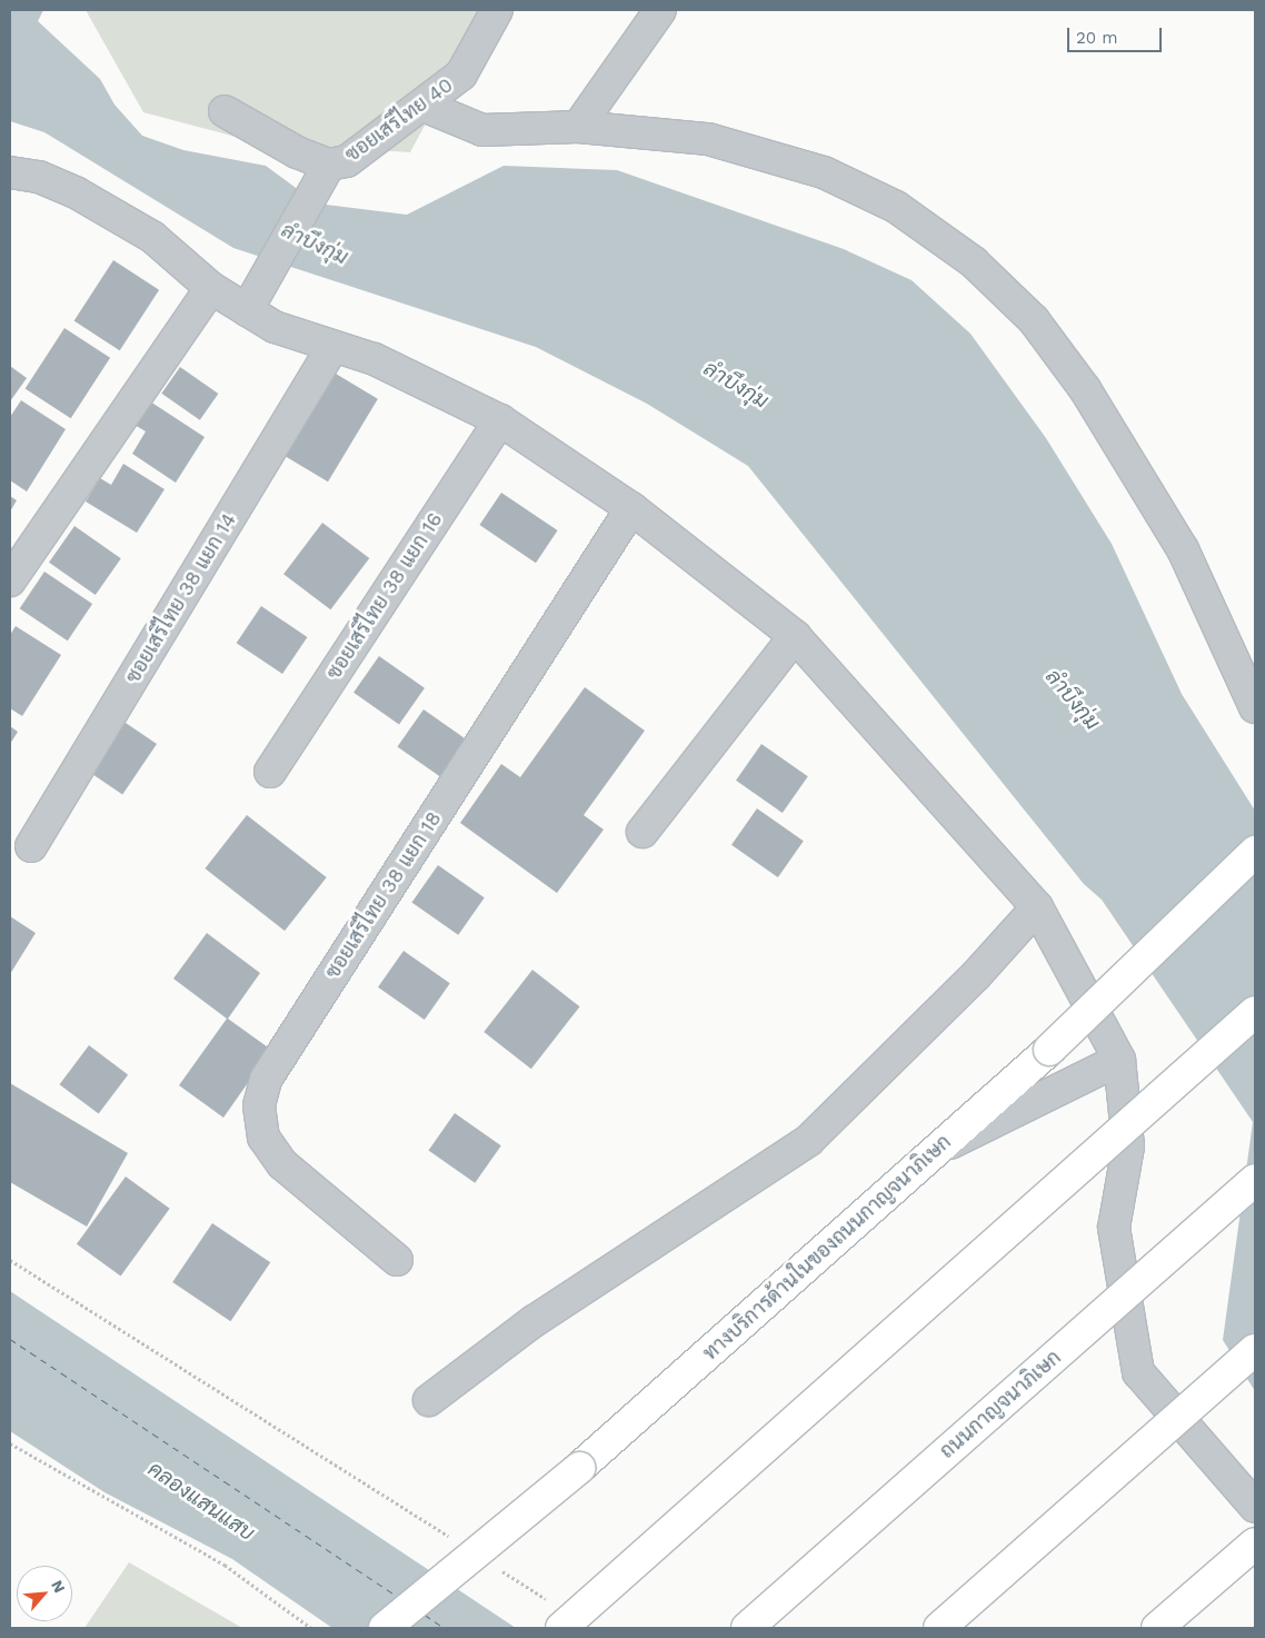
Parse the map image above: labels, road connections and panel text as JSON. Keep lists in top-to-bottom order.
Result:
{
  "streets": {
    "main road": ["ทางบริการด้านในของถนนกาญจนาภิเษก", "ถนนกาญจนาภิเษก"],
    "street": [
      "ซอยเสรีไทย 40",
      "ซอยเสรีไทย 38 แยก 16",
      "ซอยเสรีไทย 38 แยก 14",
      "ซอยเสรีไทย 38 แยก 18"
    ]
  },
  "water": ["ลำบึงกุ่ม", "คลองแสนแสบ"],
  "scale_bar": "20 m",
  "north": "top right"
}
